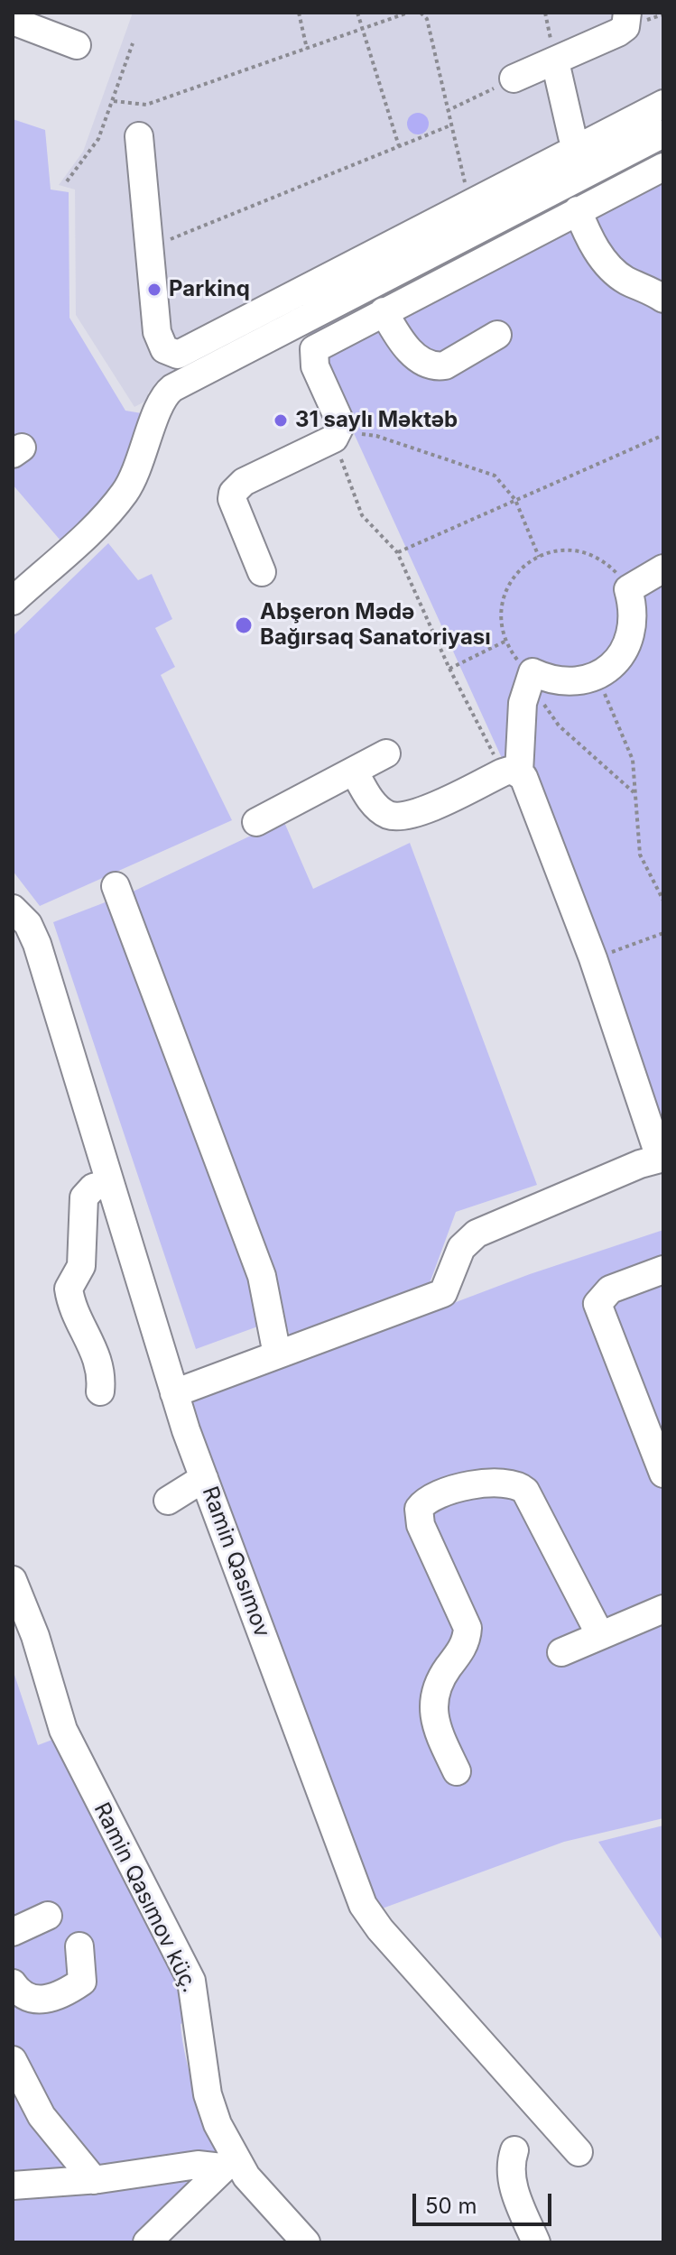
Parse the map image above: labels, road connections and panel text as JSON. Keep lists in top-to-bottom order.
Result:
{
  "streets": {
    "street": ["Ramin Qasımov", "Ramin Qasımov küç."]
  },
  "places": ["Parkinq", "31 saylı Məktəb", "Abşeron Mədə Bağırsaq Sanatoriyası"],
  "scale_bar": "50 m"
}
